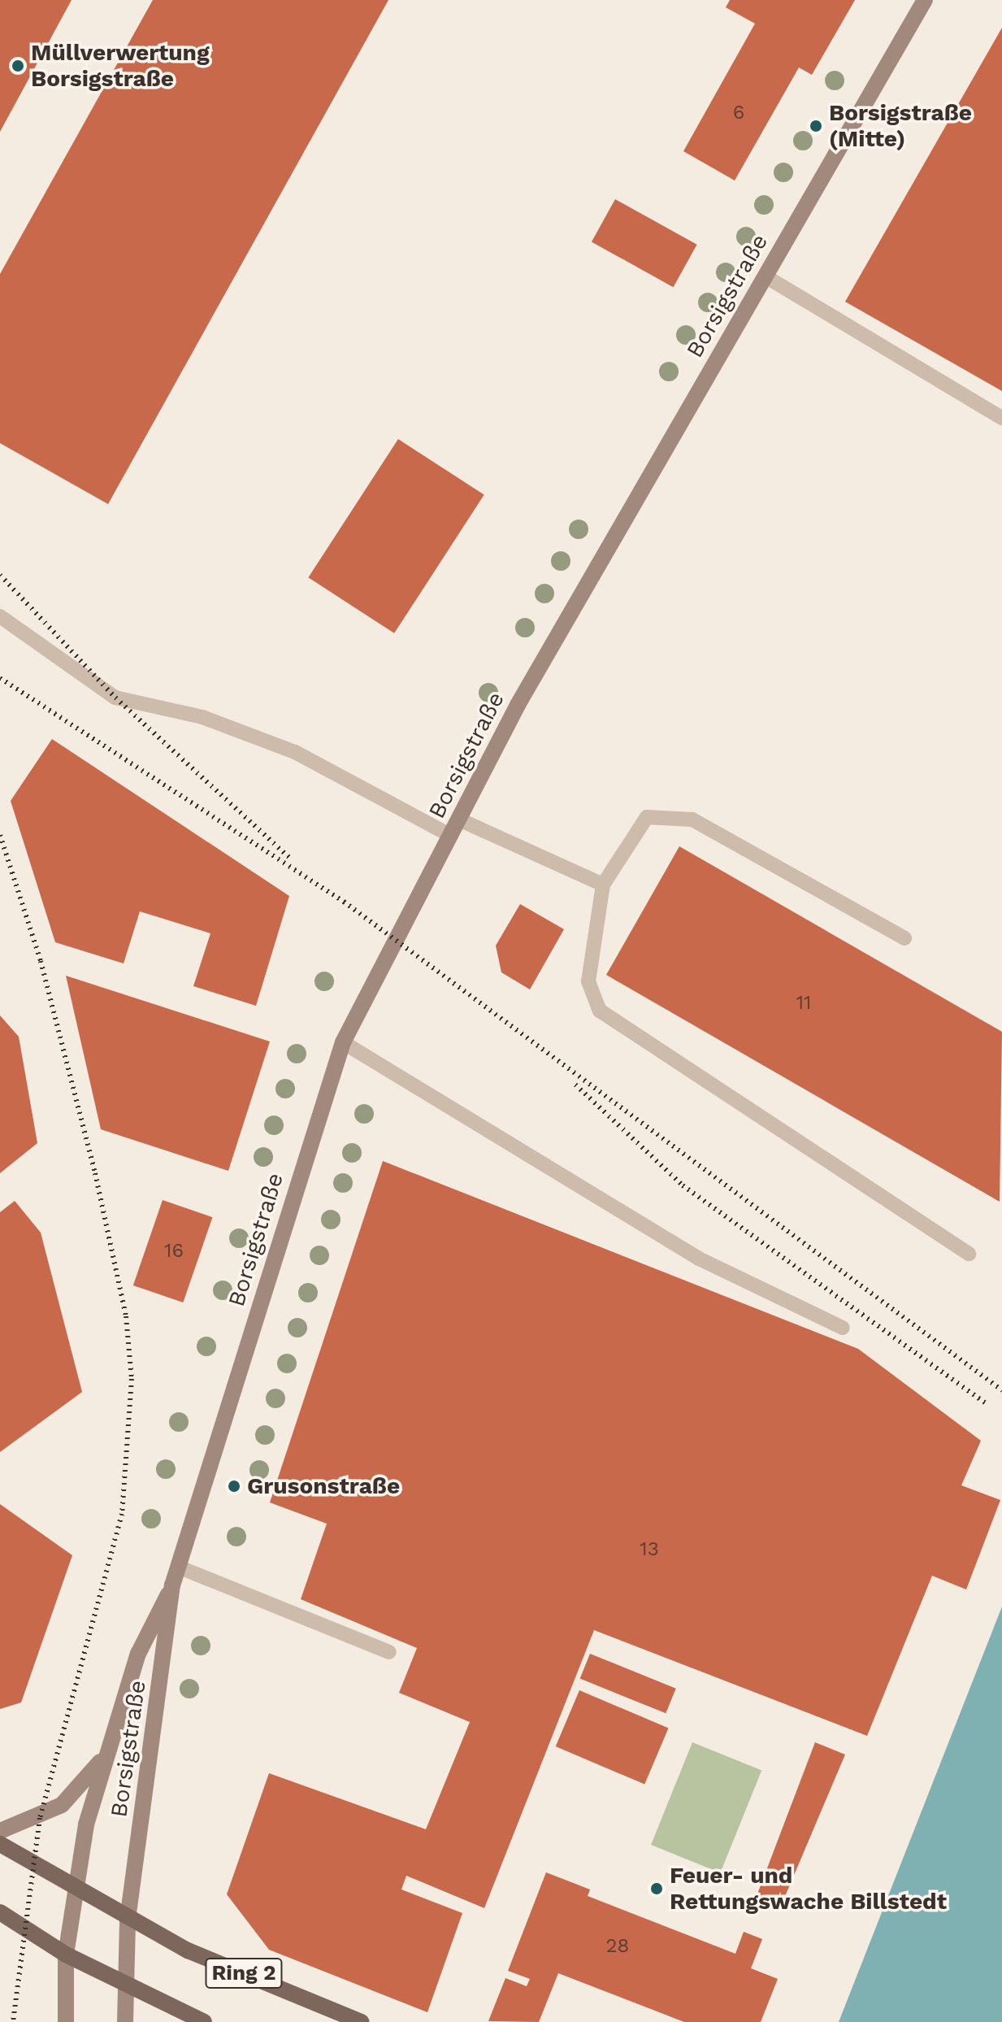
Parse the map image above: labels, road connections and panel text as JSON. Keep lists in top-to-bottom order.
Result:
{
  "streets": {
    "main road": ["Borsigstraße", "Ring 2"]
  },
  "crossings": [
    ["Borsigstraße", "Ring 2"]
  ],
  "places": [
    "Müllverwertung Borsigstraße",
    "Borsigstraße (Mitte)",
    "Grusonstraße",
    "Feuer- und Rettungswache Billstedt"
  ],
  "house_numbers": [
    "6",
    "11",
    "16",
    "13",
    "28"
  ]
}
